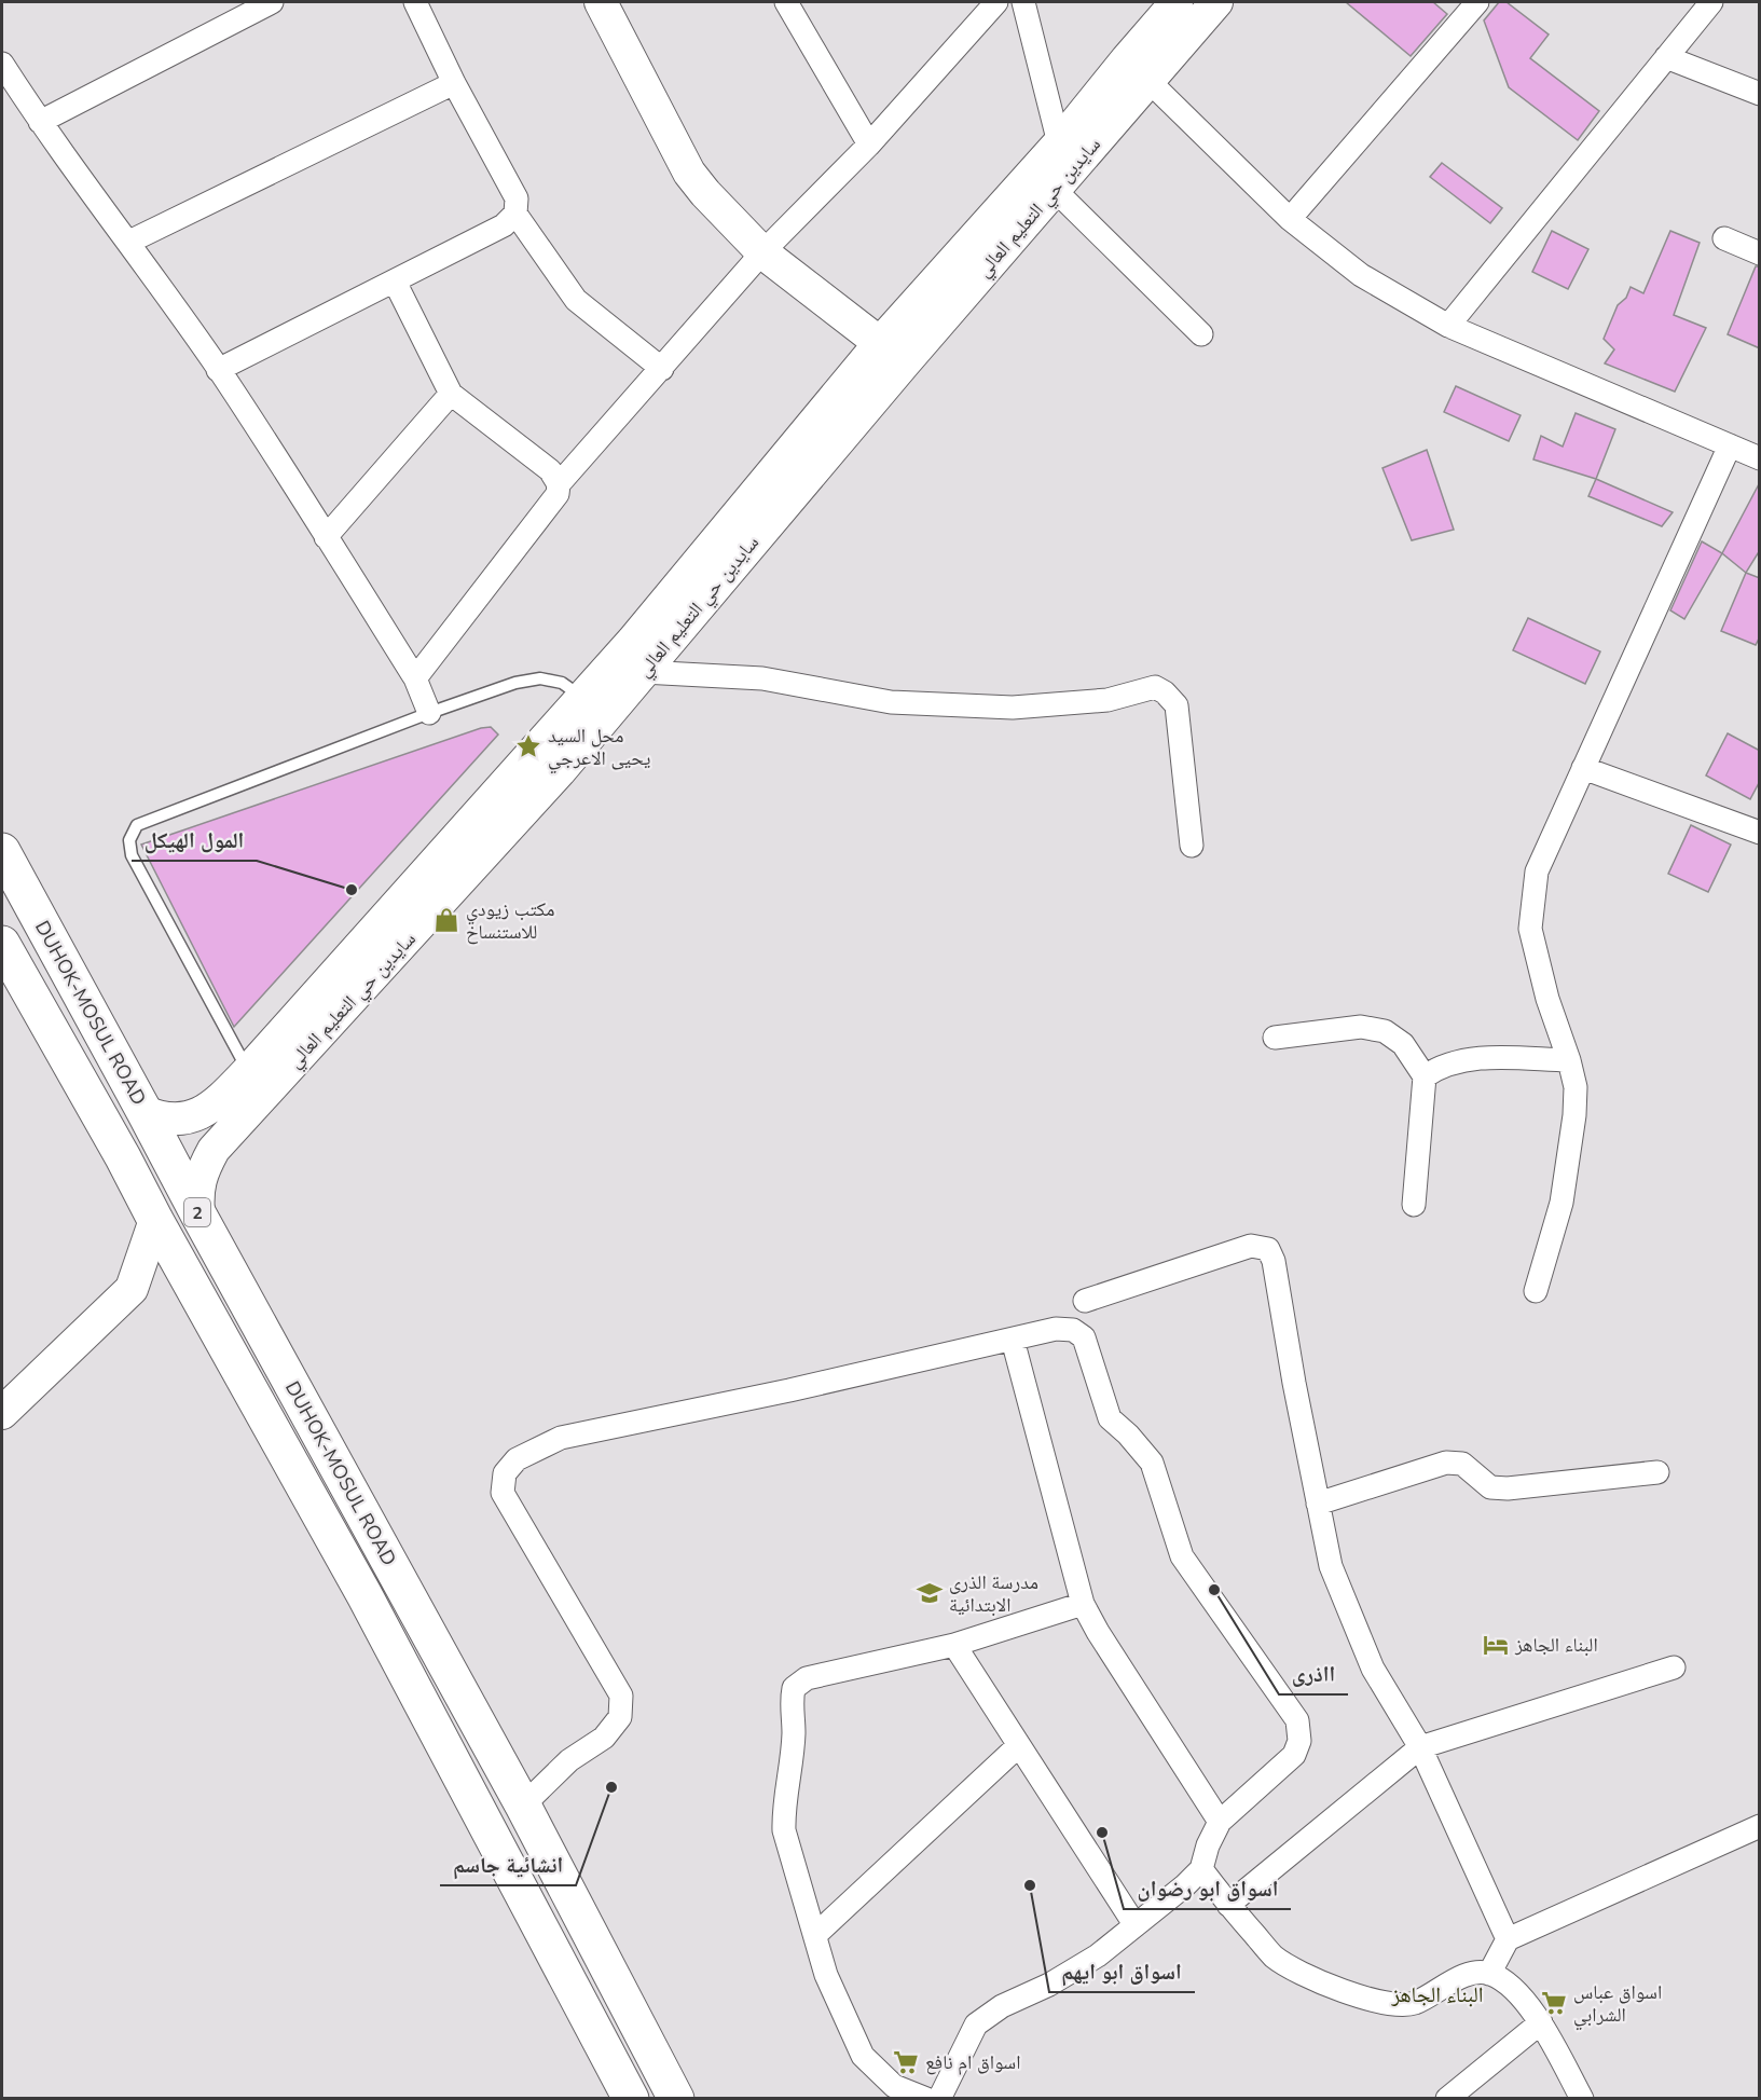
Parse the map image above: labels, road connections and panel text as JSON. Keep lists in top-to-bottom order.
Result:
{
  "streets": {
    "highway": ["DUHOK-MOSUL ROAD", "2"],
    "main road": ["سايدين حي التعليم العالي"]
  },
  "crossings": [
    ["سايدين حي التعليم العالي", "DUHOK-MOSUL ROAD"]
  ],
  "districts": ["البناء الجاهز"],
  "places": {
    "place": ["محل السيد يحيى الاعرجي"],
    "other": [
      "المول الهيكل",
      "ااذرى",
      "انشائية جاسم",
      "اسواق ابو رضوان",
      "اسواق ابو ايهم"
    ],
    "shop": ["مكتب زيودي للاستنساخ"],
    "school or university": ["مدرسة الذرى الابتدائية"],
    "hotel": ["البناء الجاهز"],
    "supermarket": ["اسواق عباس الشرابي", "اسواق ام نافع"]
  }
}
